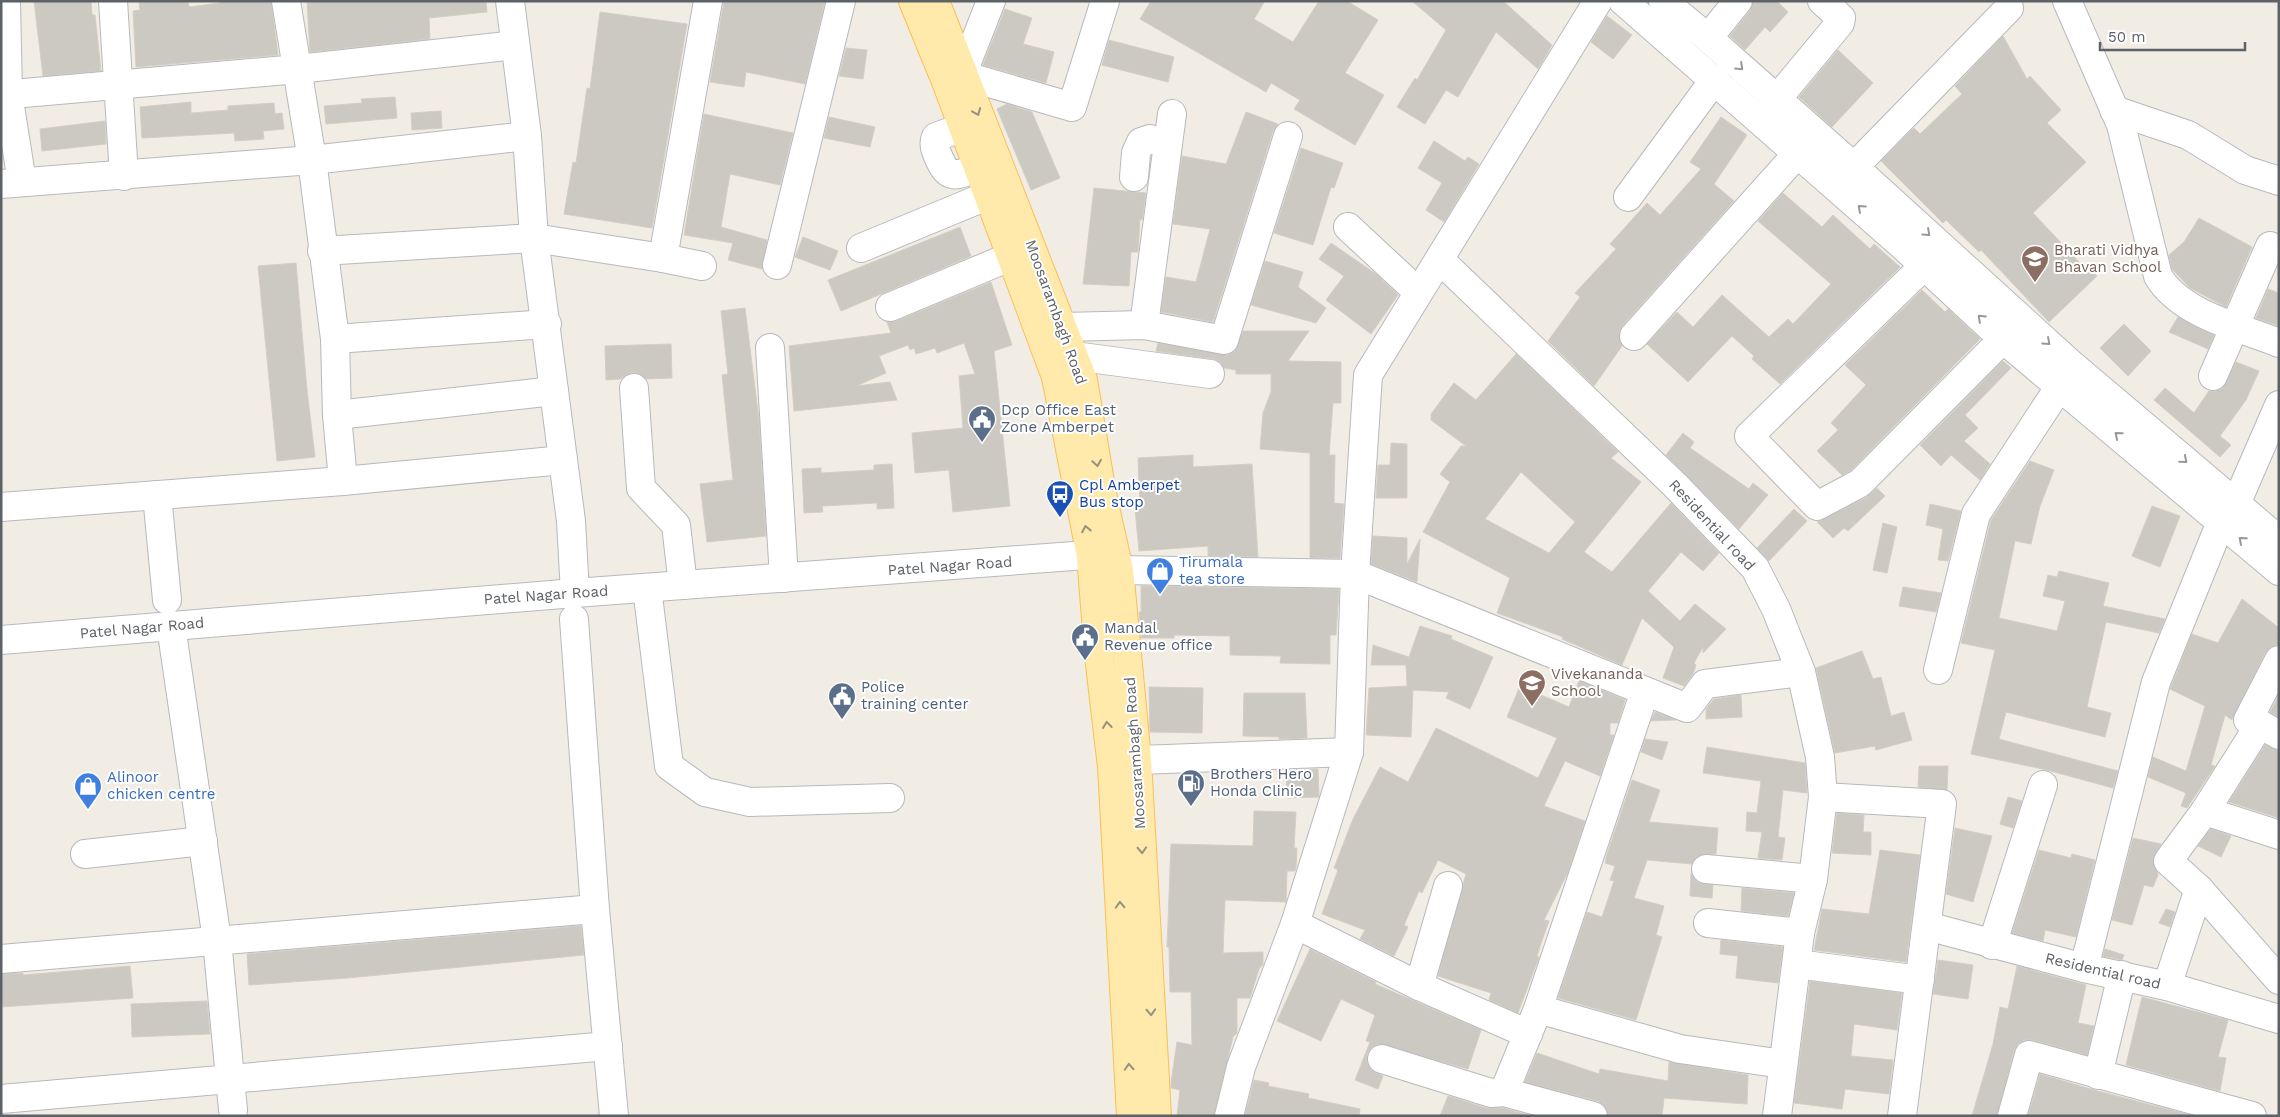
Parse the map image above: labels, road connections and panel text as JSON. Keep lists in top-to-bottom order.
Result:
{
  "streets": {
    "main road": ["Moosarambagh Road"],
    "street": ["Residential road", "Patel Nagar Road"]
  },
  "crossings": [
    ["Moosarambagh Road", "Patel Nagar Road"]
  ],
  "places": {
    "school or university": ["Bharati Vidhya Bhavan School", "Vivekananda School"],
    "public building": ["Dcp Office East Zone Amberpet", "Mandal Revenue office", "Police training center"],
    "bus stop": ["Cpl Amberpet Bus stop"],
    "shop": ["Tirumala tea store", "Alinoor chicken centre"],
    "fuel station": ["Brothers Hero Honda Clinic"]
  },
  "scale_bar": "50 m"
}
